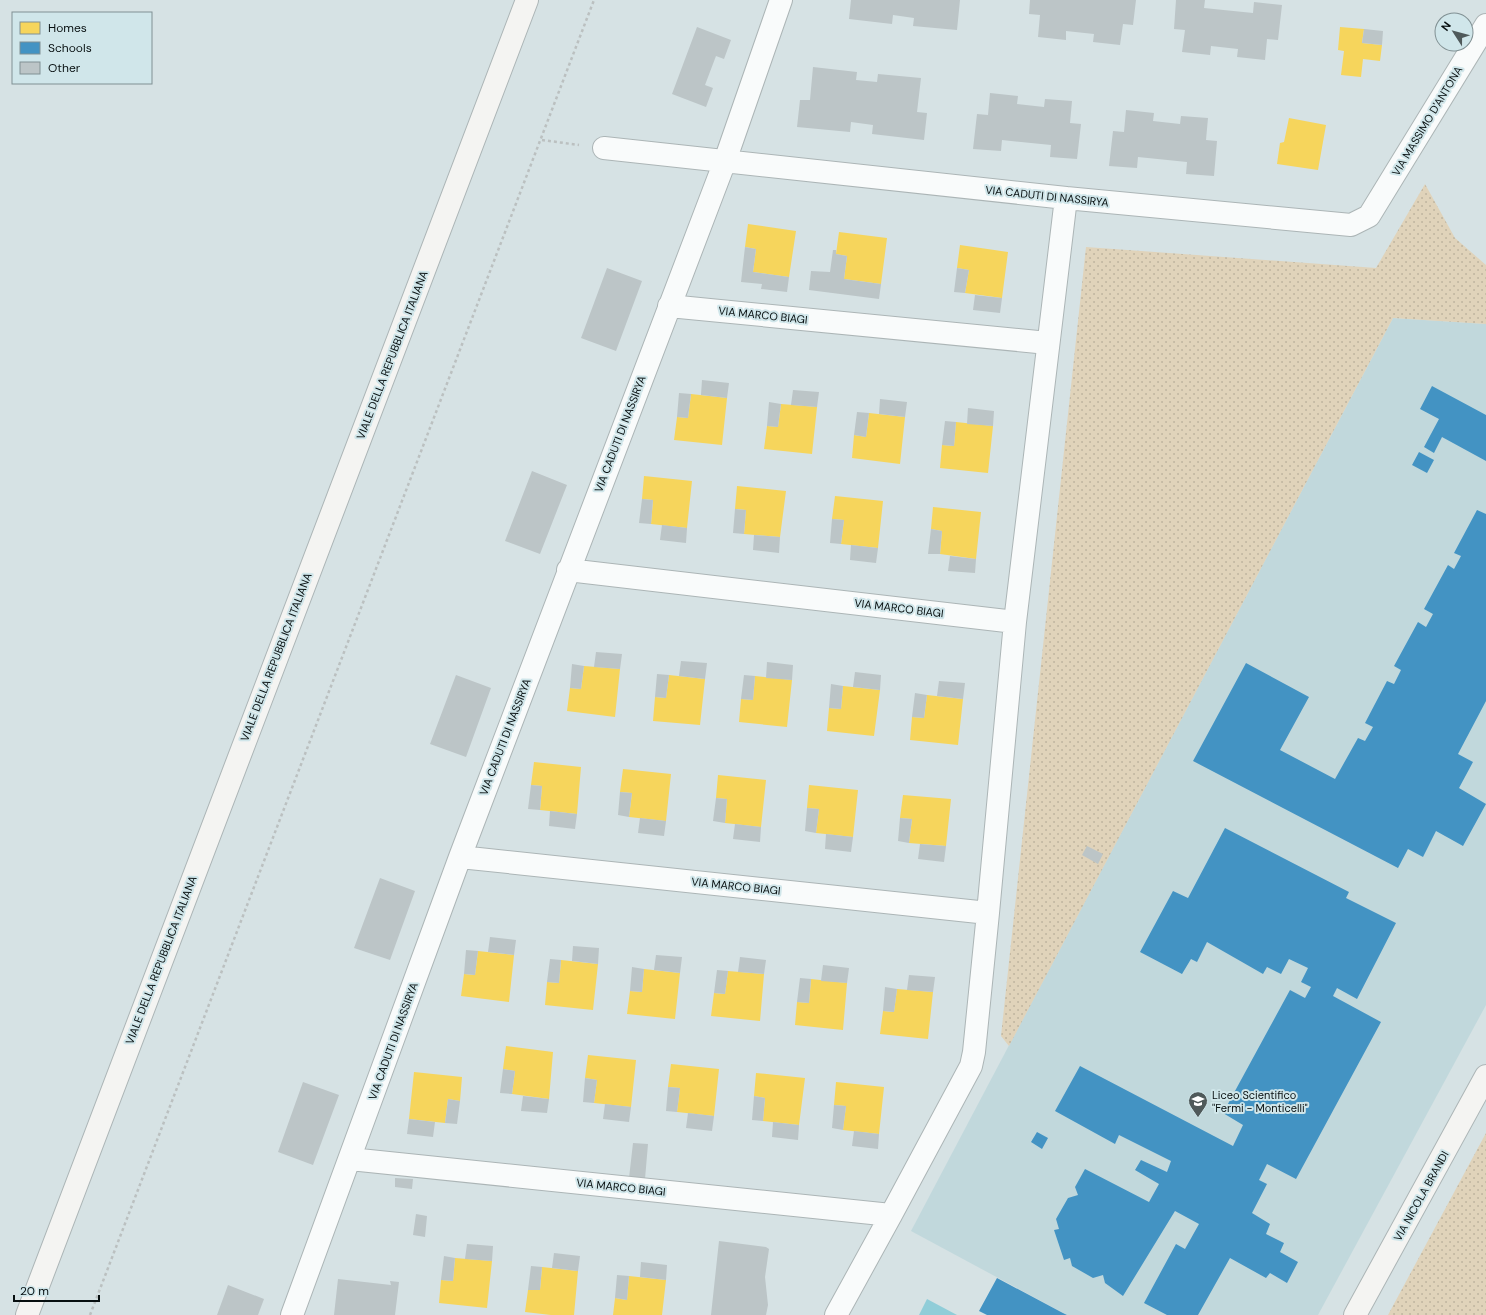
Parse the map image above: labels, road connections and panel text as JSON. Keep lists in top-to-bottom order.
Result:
{
  "streets": {
    "street": [
      "VIA MASSIMO D'ANTONA",
      "VIA CADUTI DI NASSIRYA",
      "VIA MARCO BIAGI",
      "VIALE DELLA REPUBBLICA ITALIANA",
      "VIA NICOLA BRANDI"
    ]
  },
  "crossings": [
    ["VIA MASSIMO D'ANTONA", "VIA CADUTI DI NASSIRYA"],
    ["VIA CADUTI DI NASSIRYA", "VIA MARCO BIAGI"]
  ],
  "places": {
    "school or university": ["Liceo Scientifico \"Fermi - Monticelli\""]
  },
  "legend": ["Homes", "Schools", "Other"],
  "scale_bar": "20 m",
  "north": "top left"
}
